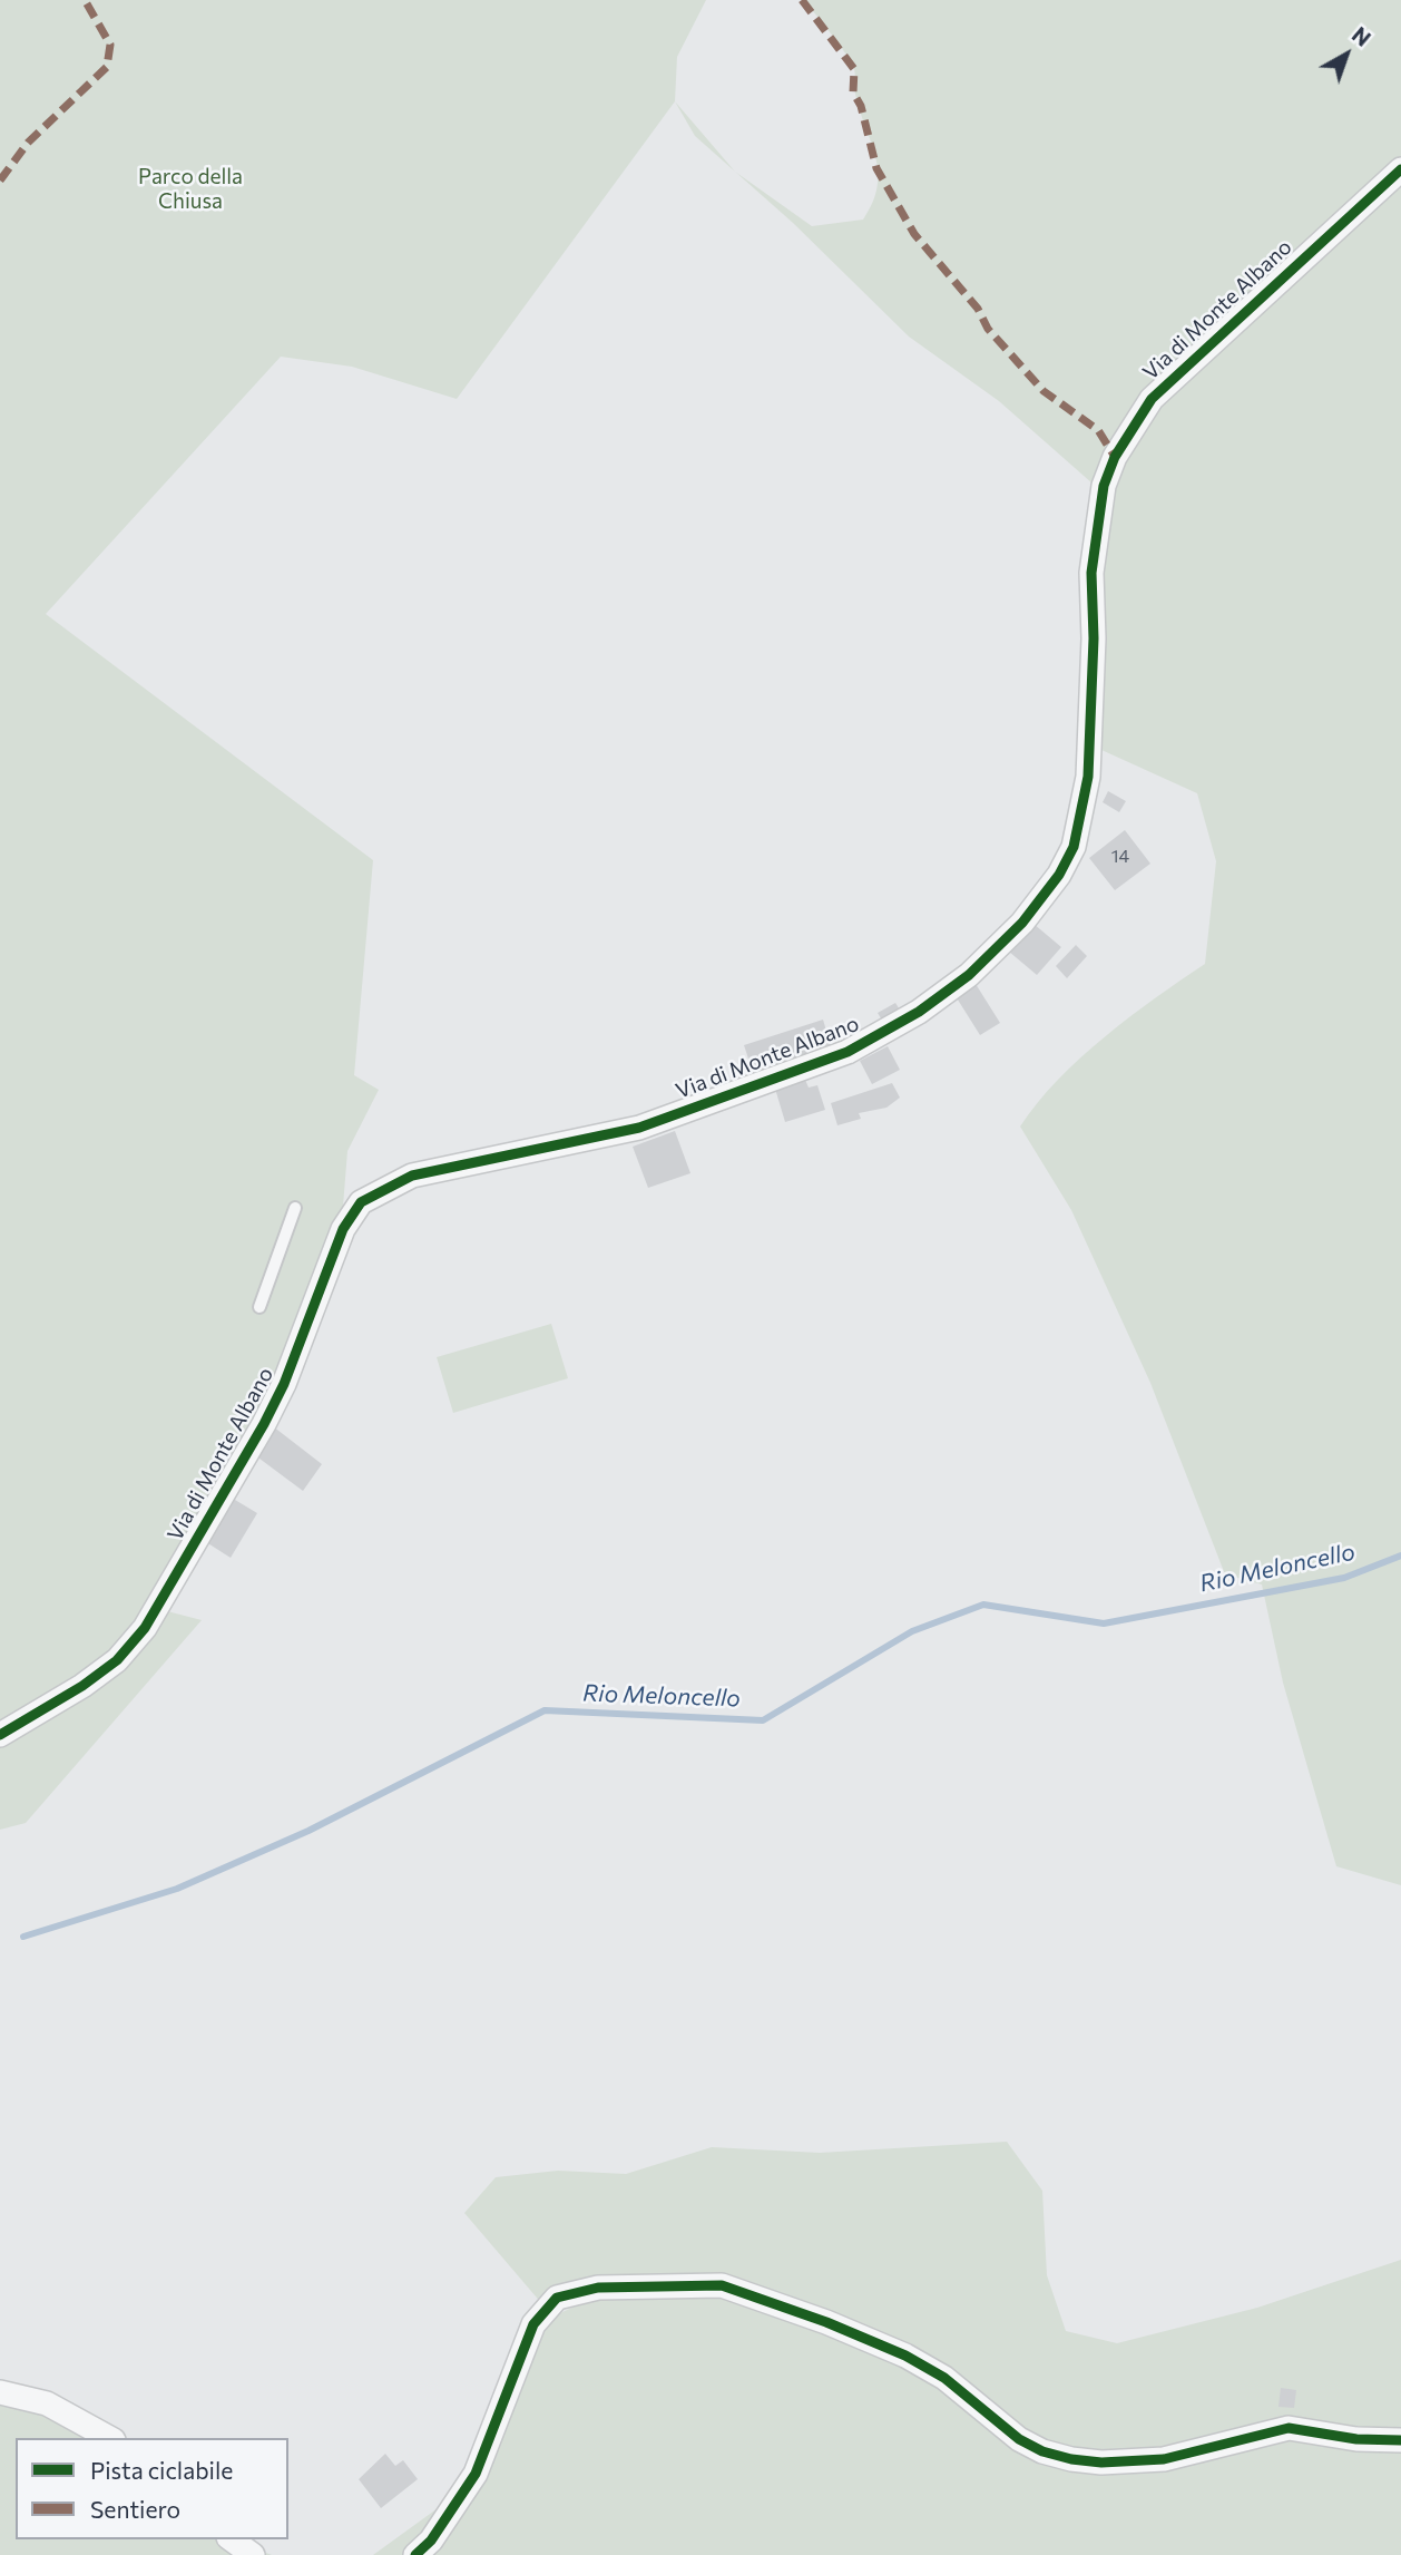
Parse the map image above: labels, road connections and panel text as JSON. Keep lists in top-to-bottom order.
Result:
{
  "streets": {
    "street": ["Via di Monte Albano"]
  },
  "water": ["Rio Meloncello"],
  "parks": ["Parco della Chiusa"],
  "house_numbers": ["14"],
  "legend": ["Pista ciclabile", "Sentiero"],
  "north": "top right"
}
